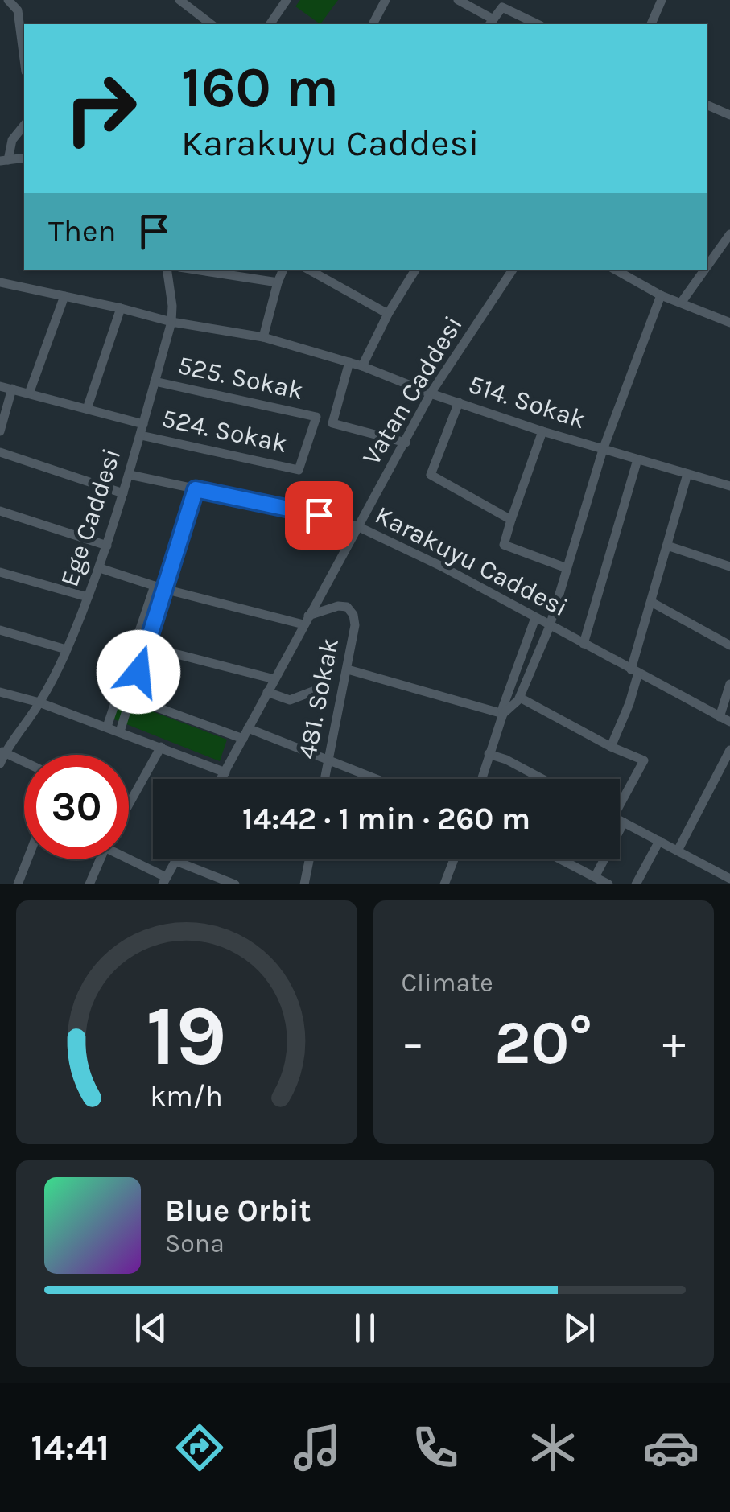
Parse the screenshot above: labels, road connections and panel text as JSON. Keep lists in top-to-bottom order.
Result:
{
  "streets": {
    "street": [
      "525. Sokak",
      "Vatan Caddesi",
      "514. Sokak",
      "524. Sokak",
      "Ege Caddesi",
      "Karakuyu Caddesi",
      "481. Sokak"
    ]
  },
  "crossings": [
    ["525. Sokak", "524. Sokak"],
    ["525. Sokak", "Ege Caddesi"],
    ["Vatan Caddesi", "514. Sokak"],
    ["Vatan Caddesi", "Karakuyu Caddesi"],
    ["Vatan Caddesi", "481. Sokak"],
    ["514. Sokak", "Ege Caddesi"],
    ["524. Sokak", "Ege Caddesi"],
    ["Ege Caddesi", "Karakuyu Caddesi"]
  ],
  "page": {
    "turn": ["160 m", "Karakuyu Caddesi"],
    "then": "Then",
    "limit": "30",
    "trip": "14:42 · 1 min · 260 m",
    "tile": "Climate",
    "heat": ["−", "20°", "+"],
    "song": ["Blue Orbit", "Sona"],
    "tabs": "14:41",
    "gauge": ["19", "km/h"]
  }
}
